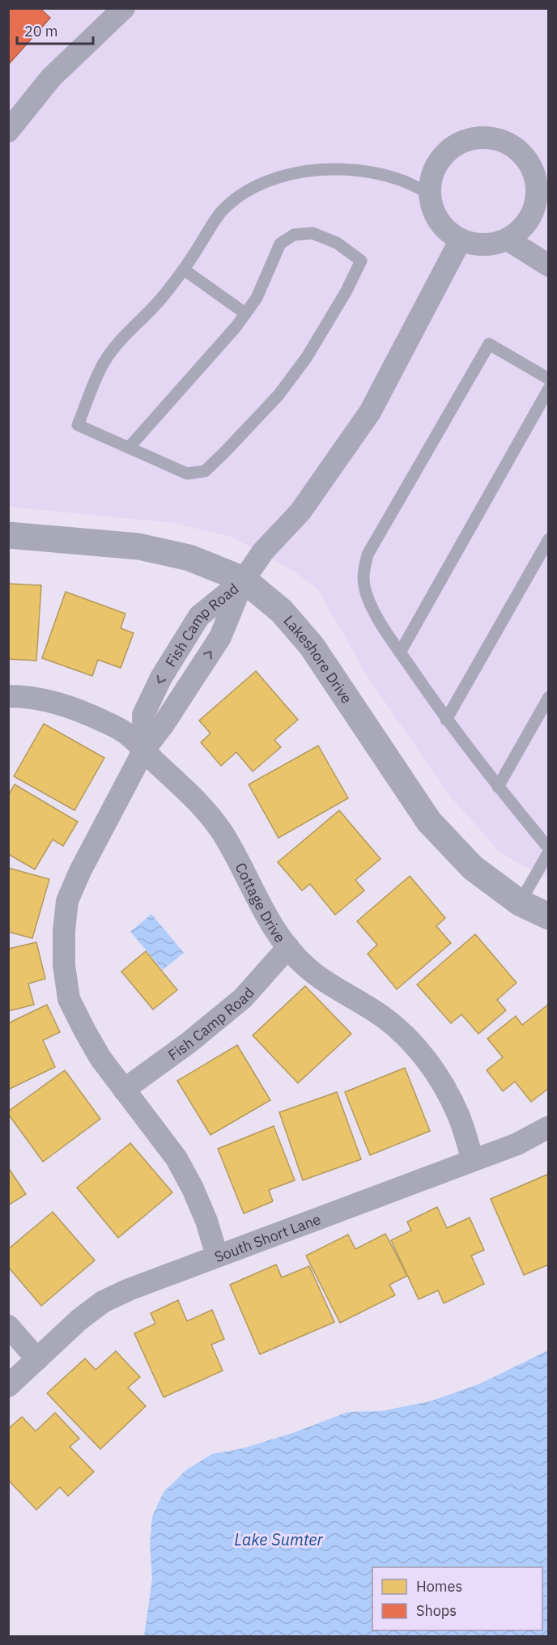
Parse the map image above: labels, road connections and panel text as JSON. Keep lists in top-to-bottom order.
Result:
{
  "streets": {
    "street": [
      "Fish Camp Road",
      "Lakeshore Drive",
      "Cottage Drive",
      "South Short Lane"
    ]
  },
  "crossings": [
    ["Fish Camp Road", "Lakeshore Drive"],
    ["Fish Camp Road", "Cottage Drive"],
    ["Fish Camp Road", "South Short Lane"],
    ["Cottage Drive", "South Short Lane"]
  ],
  "water": ["Lake Sumter"],
  "legend": ["Homes", "Shops"],
  "scale_bar": "20 m"
}
